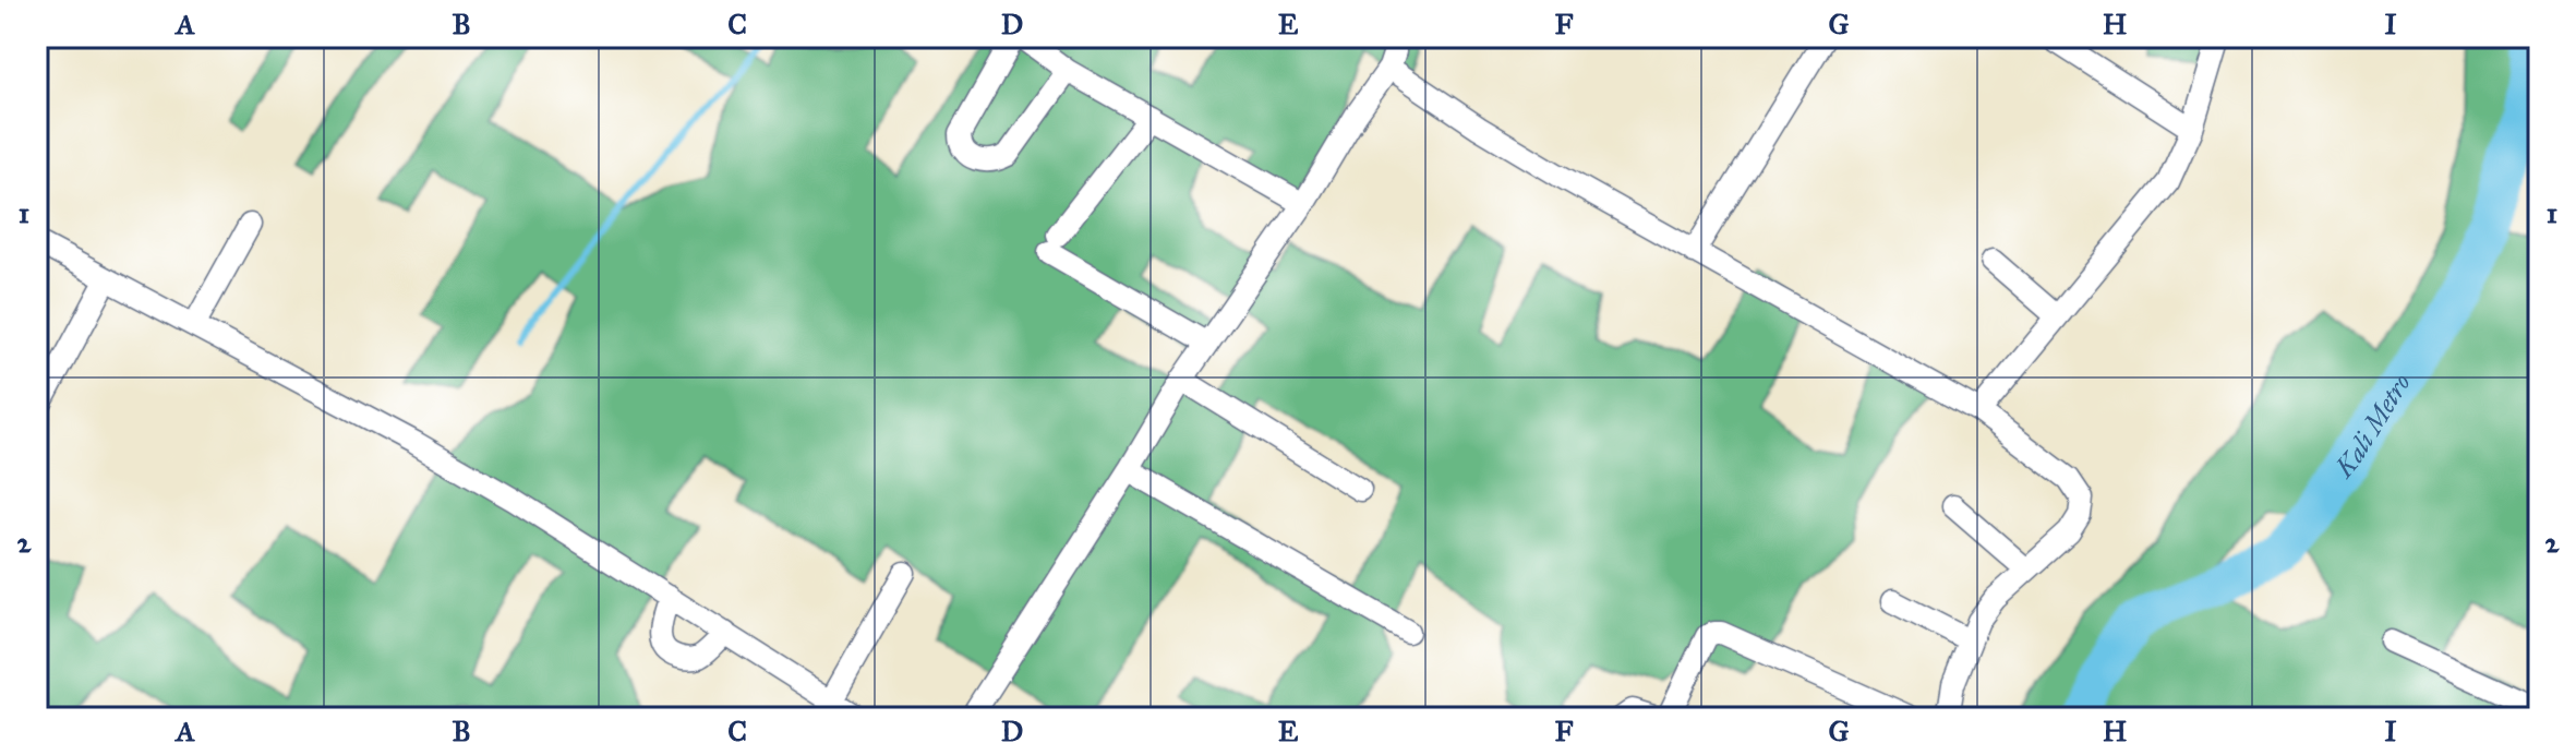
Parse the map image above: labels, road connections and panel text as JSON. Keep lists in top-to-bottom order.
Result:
{
  "water": ["Kali Metro"],
  "grid": {
    "columns": [
      "A",
      "B",
      "C",
      "D",
      "E",
      "F",
      "G",
      "H",
      "I"
    ],
    "rows": ["1", "2"]
  }
}
